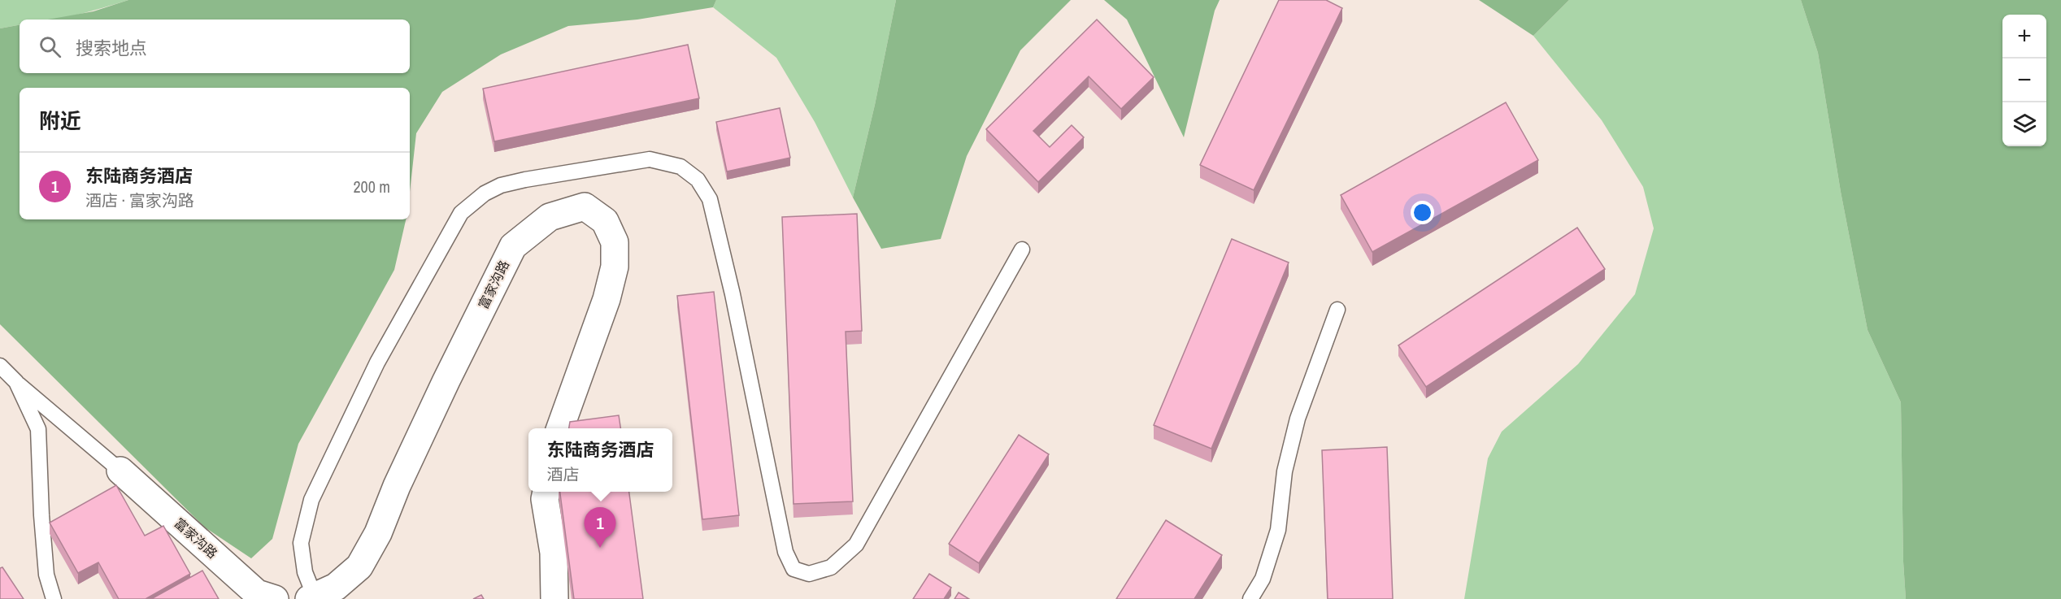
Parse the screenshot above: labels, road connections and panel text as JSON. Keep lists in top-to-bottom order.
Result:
{
  "streets": {
    "street": ["富家沟路"]
  },
  "page": {
    "map_buttons": ["+", "−"],
    "search": "搜索地点",
    "heading": "附近",
    "list": [
      {
        "mark": "1",
        "name": "东陆商务酒店",
        "note": "酒店 · 富家沟路",
        "value": "200 m"
      }
    ],
    "popup": ["东陆商务酒店", "酒店"],
    "pins": "1"
  }
}
